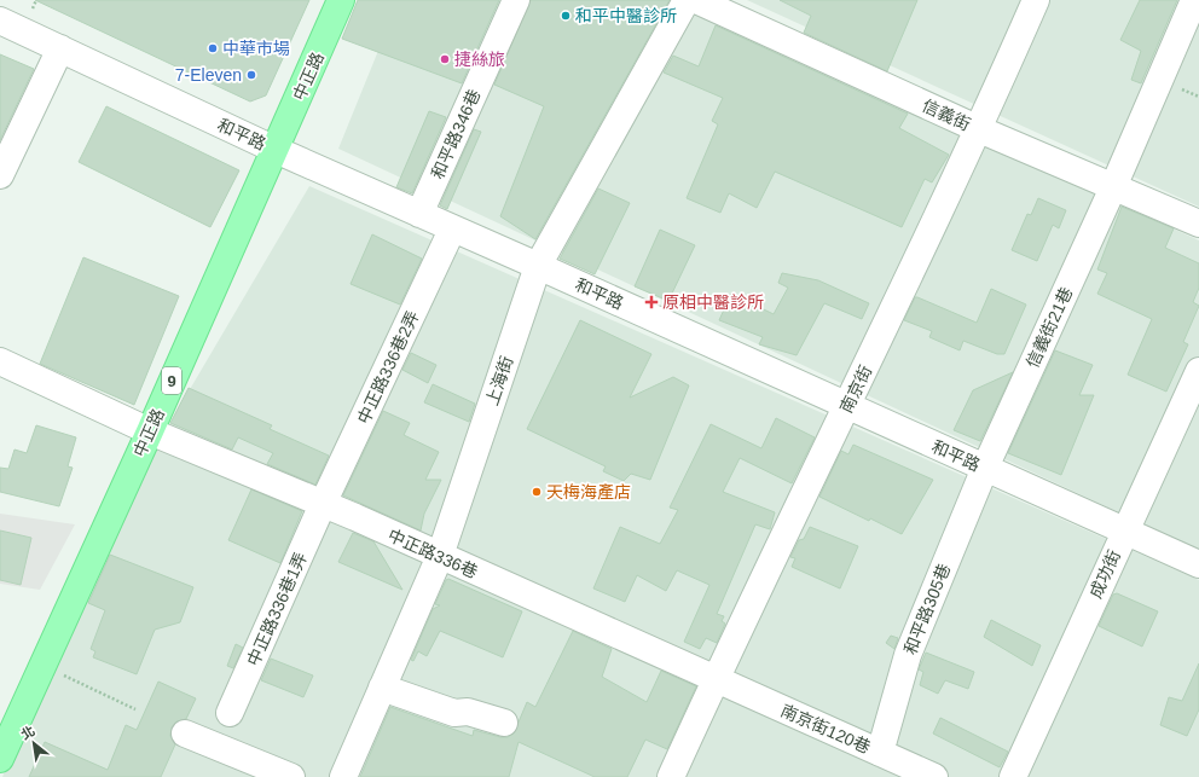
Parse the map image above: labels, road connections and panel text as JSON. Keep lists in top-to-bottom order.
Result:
{
  "streets": {
    "main road": ["中正路", "9"],
    "street": [
      "信義街",
      "和平路",
      "和平路346巷",
      "信義街21巷",
      "中正路336巷2弄",
      "上海街",
      "南京街",
      "中正路336巷",
      "成功街",
      "中正路336巷1弄",
      "和平路305巷",
      "南京街120巷"
    ]
  },
  "crossings": [
    ["中正路", "和平路"],
    ["中正路", "中正路336巷"],
    ["信義街", "信義街21巷"],
    ["信義街", "南京街"],
    ["和平路", "和平路346巷"],
    ["和平路", "信義街21巷"],
    ["和平路", "中正路336巷2弄"],
    ["和平路", "上海街"],
    ["和平路", "南京街"],
    ["和平路", "成功街"],
    ["和平路", "和平路305巷"],
    ["信義街21巷", "和平路305巷"],
    ["中正路336巷2弄", "中正路336巷"],
    ["中正路336巷2弄", "中正路336巷1弄"],
    ["上海街", "中正路336巷"],
    ["南京街", "中正路336巷"],
    ["南京街", "南京街120巷"],
    ["中正路336巷", "中正路336巷1弄"],
    ["中正路336巷", "南京街120巷"],
    ["和平路305巷", "南京街120巷"]
  ],
  "places": {
    "other": [
      "和平中醫診所",
      "中華市場",
      "捷絲旅",
      "7-Eleven",
      "天梅海產店"
    ],
    "health": ["原相中醫診所"]
  },
  "north": "top left"
}
